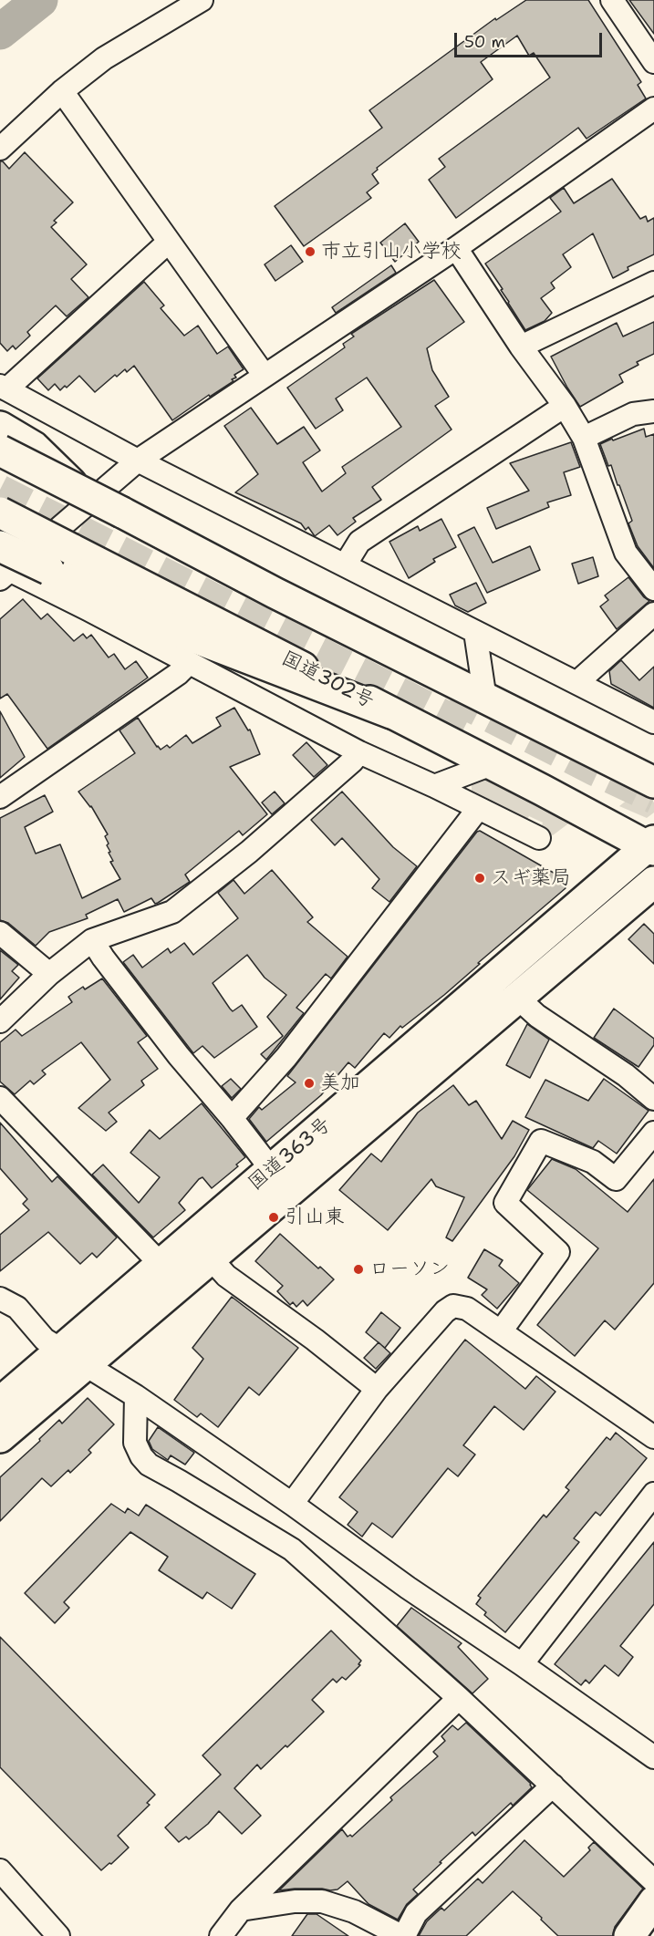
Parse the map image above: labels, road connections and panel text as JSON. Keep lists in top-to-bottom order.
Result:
{
  "streets": {
    "main road": ["国道302号", "国道363号"]
  },
  "crossings": [
    ["国道302号", "国道363号"]
  ],
  "places": [
    "市立引山小学校",
    "スギ薬局",
    "美加",
    "引山東",
    "ローソン"
  ],
  "scale_bar": "50 m"
}
